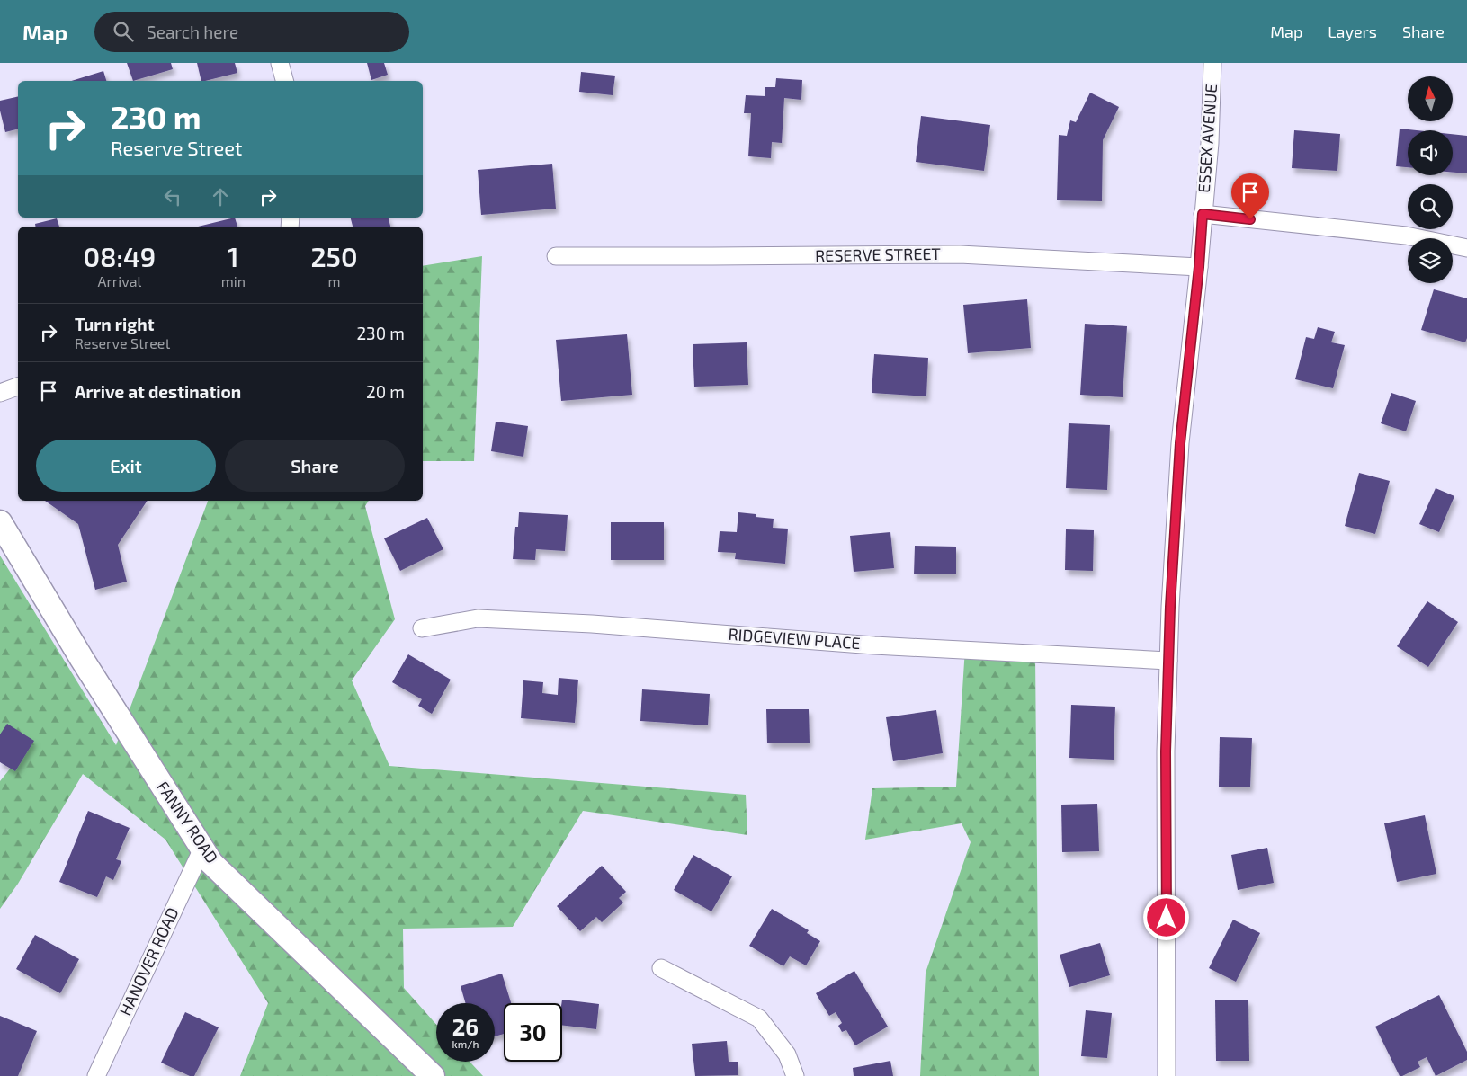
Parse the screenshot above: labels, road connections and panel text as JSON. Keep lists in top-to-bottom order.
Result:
{
  "streets": {
    "main road": ["FANNY ROAD"],
    "street": [
      "ESSEX AVENUE",
      "RESERVE STREET",
      "RIDGEVIEW PLACE",
      "HANOVER ROAD"
    ]
  },
  "crossings": [
    ["ESSEX AVENUE", "RESERVE STREET"],
    ["ESSEX AVENUE", "RIDGEVIEW PLACE"],
    ["FANNY ROAD", "HANOVER ROAD"]
  ],
  "north": "top",
  "page": {
    "header": "Map",
    "search": "Search here",
    "nav": ["Map", "Layers", "Share"],
    "turn": ["230 m", "Reserve Street"],
    "eta": [
      "08:49",
      "Arrival",
      "1",
      "min",
      "250",
      "m"
    ],
    "list": [
      {
        "name": "Turn right",
        "note": "Reserve Street",
        "value": "230 m"
      },
      {
        "name": "Arrive at destination",
        "value": "20 m"
      }
    ],
    "buttons": ["Exit", "Share"],
    "speed": "26 km/h",
    "limit": "30"
  }
}
